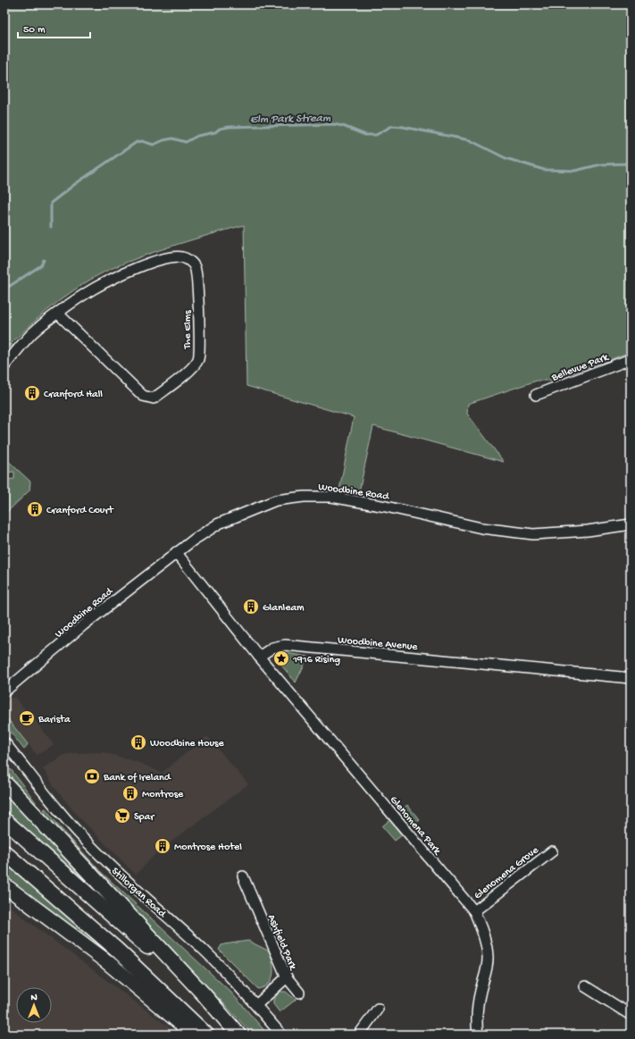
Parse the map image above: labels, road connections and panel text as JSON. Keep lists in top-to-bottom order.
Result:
{
  "streets": {
    "street": [
      "The Elms",
      "Bellevue Park",
      "Woodbine Road",
      "Woodbine Avenue",
      "Glenomena Park",
      "Glenomena Grove",
      "Stillorgan Road",
      "Ashfield Park"
    ]
  },
  "crossings": [
    ["Woodbine Avenue", "Glenomena Park"],
    ["Glenomena Park", "Glenomena Grove"],
    ["Stillorgan Road", "Ashfield Park"]
  ],
  "water": ["Elm Park Stream"],
  "places": {
    "building": [
      "Cranford Hall",
      "Cranford Court",
      "Glanleam",
      "Woodbine House",
      "Montrose",
      "Montrose Hotel"
    ],
    "place": ["1916 Rising"],
    "cafe": ["Barista"],
    "bank": ["Bank of Ireland"],
    "supermarket": ["Spar"]
  },
  "scale_bar": "50 m",
  "north": "top"
}
